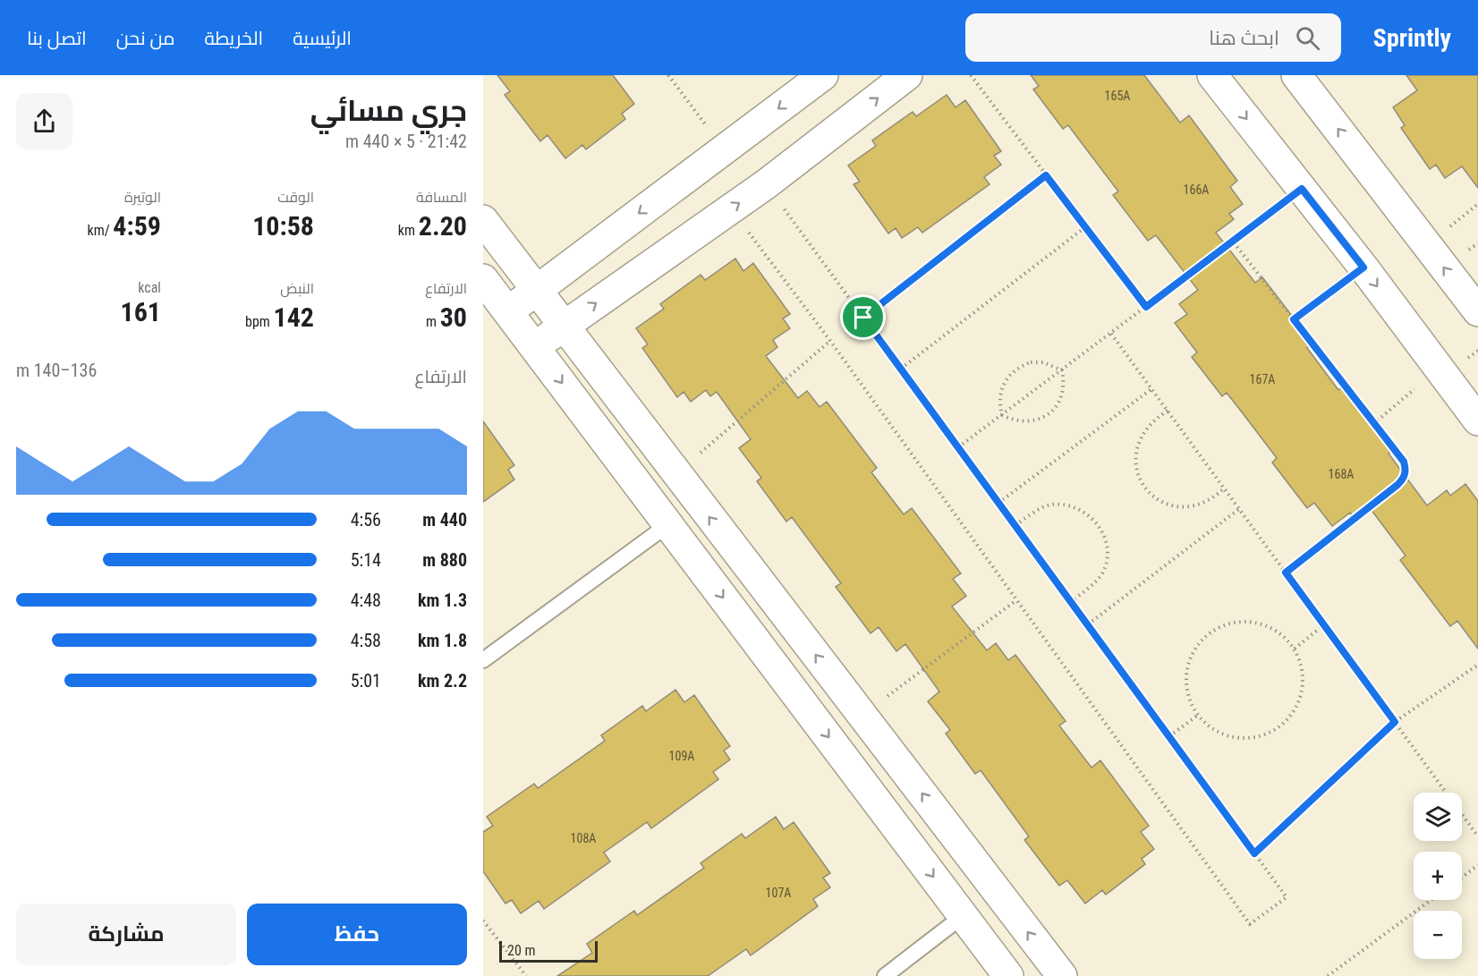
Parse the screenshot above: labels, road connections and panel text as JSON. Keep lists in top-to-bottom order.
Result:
{
  "house_numbers": [
    "165A",
    "166A",
    "167A",
    "168A",
    "109A",
    "108A",
    "107A"
  ],
  "scale_bar": "20 m",
  "page": {
    "header": "Sprintly",
    "search": "ابحث هنا",
    "nav": [
      "الرئيسية",
      "الخريطة",
      "من نحن",
      "اتصل بنا"
    ],
    "heading": ["جري مسائي", "21:42 · 5 × 440 m"],
    "stats": [
      ["المسافة", "2.20 km"],
      ["الوقت", "10:58"],
      ["الوتيرة", "4:59 /km"],
      ["الارتفاع", "30 m"],
      ["النبض", "142 bpm"],
      ["kcal", "161"]
    ],
    "chart": ["الارتفاع", "136–140 m"],
    "list": [
      {
        "name": "440 m",
        "note": "4:56"
      },
      {
        "name": "880 m",
        "note": "5:14"
      },
      {
        "name": "1.3 km",
        "note": "4:48"
      },
      {
        "name": "1.8 km",
        "note": "4:58"
      },
      {
        "name": "2.2 km",
        "note": "5:01"
      }
    ],
    "map_buttons": ["+", "−"],
    "buttons": ["حفظ", "مشاركة"],
    "scale": "20 m"
  }
}
